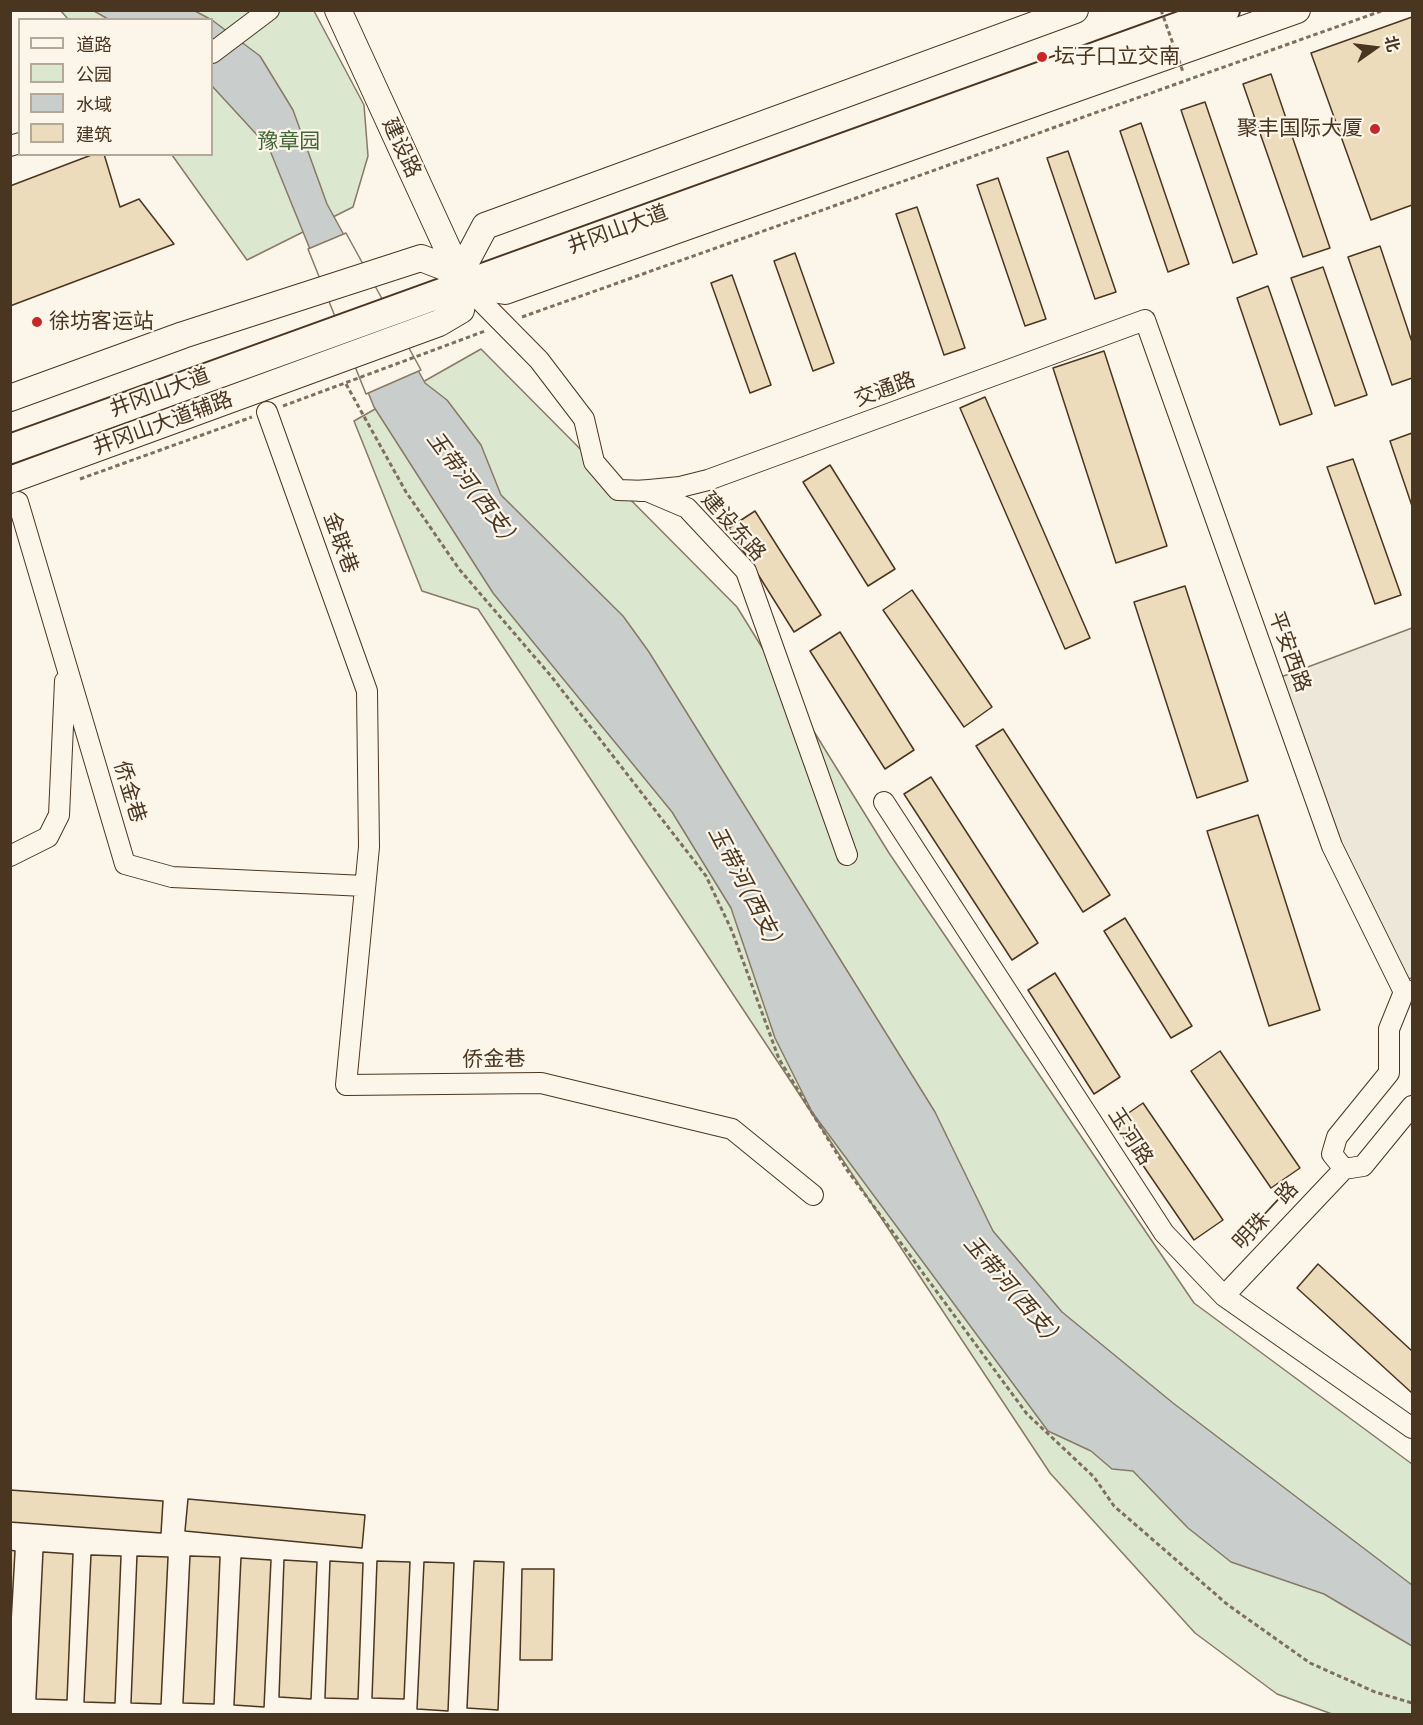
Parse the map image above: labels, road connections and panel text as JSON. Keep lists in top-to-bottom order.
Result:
{
  "streets": {
    "highway": ["井冈山大道"],
    "main road": ["建设路", "井冈山大道辅路"],
    "street": [
      "交通路",
      "建设东路",
      "金联巷",
      "平安西路",
      "侨金巷",
      "玉河路",
      "明珠一路"
    ]
  },
  "crossings": [
    ["建设路", "井冈山大道"],
    ["建设路", "井冈山大道辅路"],
    ["建设路", "建设东路"],
    ["井冈山大道", "井冈山大道辅路"],
    ["井冈山大道", "建设东路"],
    ["交通路", "建设东路"],
    ["交通路", "平安西路"],
    ["井冈山大道辅路", "建设东路"],
    ["井冈山大道辅路", "侨金巷"],
    ["金联巷", "侨金巷"],
    ["玉河路", "明珠一路"]
  ],
  "water": ["玉带河(西支)"],
  "parks": ["豫章园"],
  "places": ["坛子口立交南", "聚丰国际大厦", "徐坊客运站"],
  "legend": [
    "道路",
    "公园",
    "水域",
    "建筑"
  ],
  "north": "right"
}
